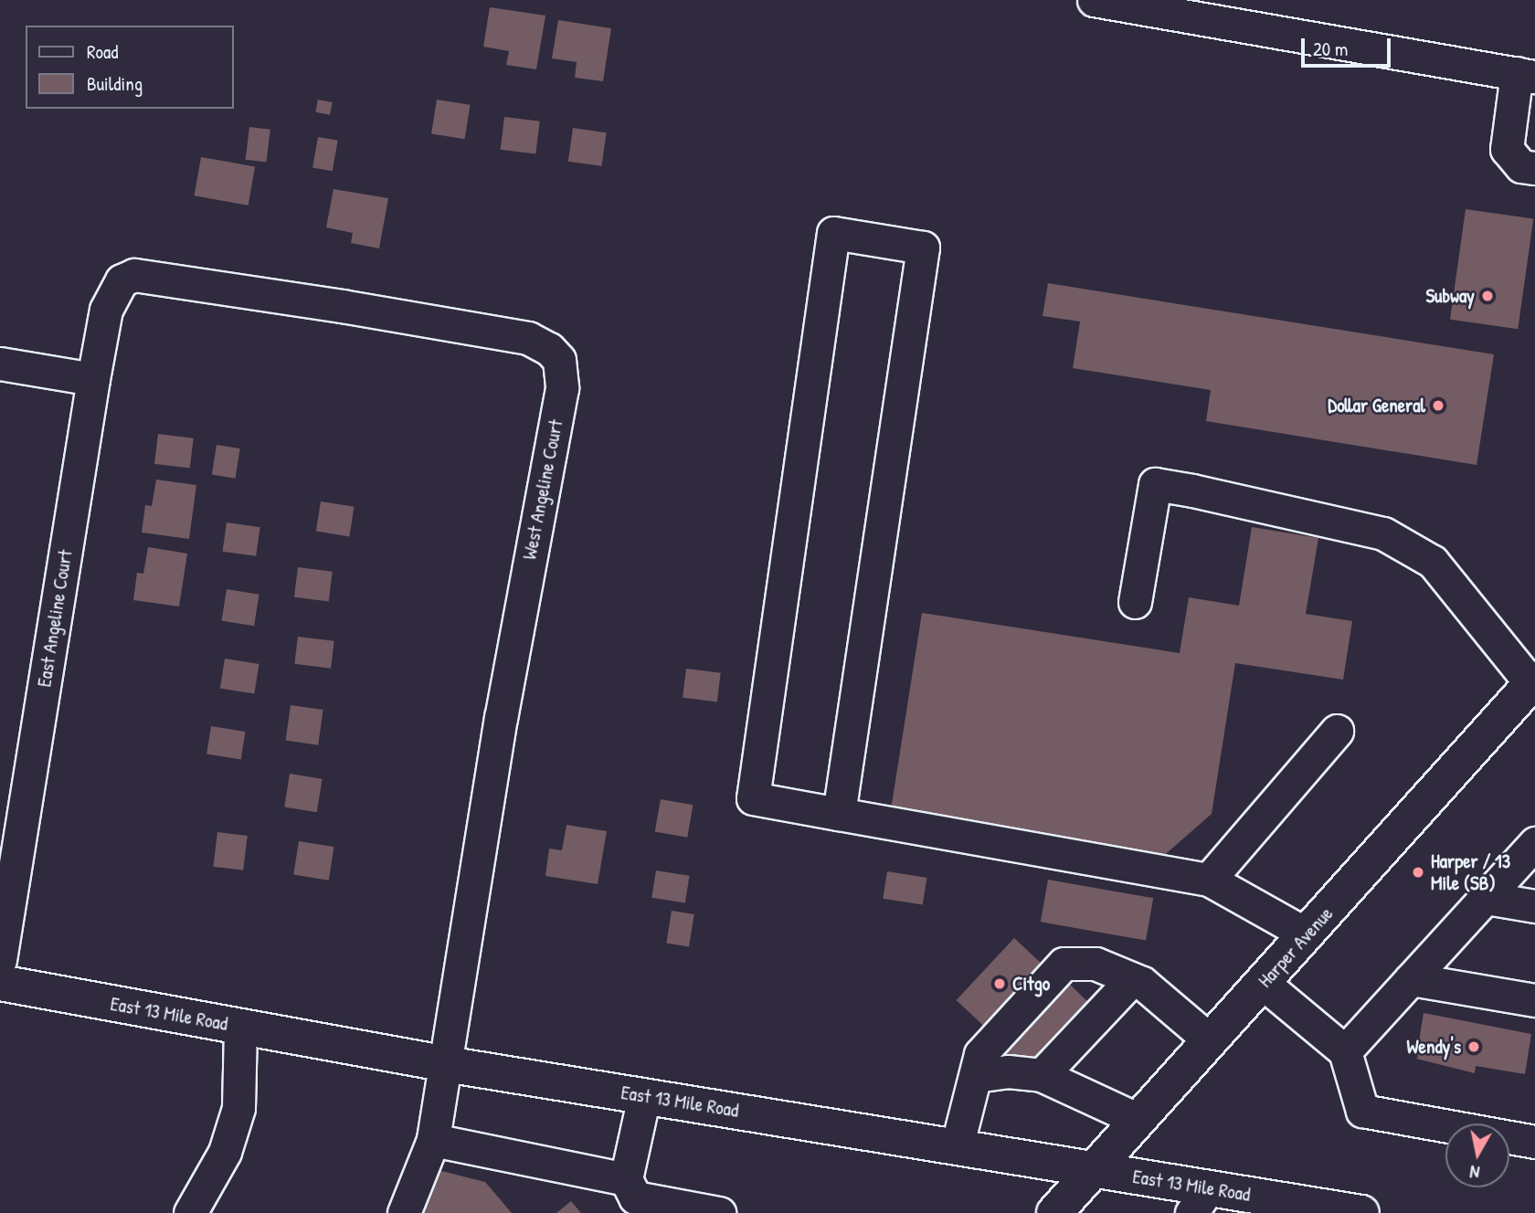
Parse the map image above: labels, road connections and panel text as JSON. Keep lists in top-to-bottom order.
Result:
{
  "streets": {
    "main road": ["Harper Avenue", "East 13 Mile Road"],
    "street": ["West Angeline Court", "East Angeline Court"]
  },
  "crossings": [
    ["West Angeline Court", "East Angeline Court"],
    ["West Angeline Court", "East 13 Mile Road"],
    ["Harper Avenue", "East 13 Mile Road"]
  ],
  "places": [
    "Subway",
    "Dollar General",
    "Harper / 13 Mile (SB)",
    "Citgo",
    "Wendy's"
  ],
  "legend": ["Road", "Building"],
  "scale_bar": "20 m",
  "north": "bottom"
}
